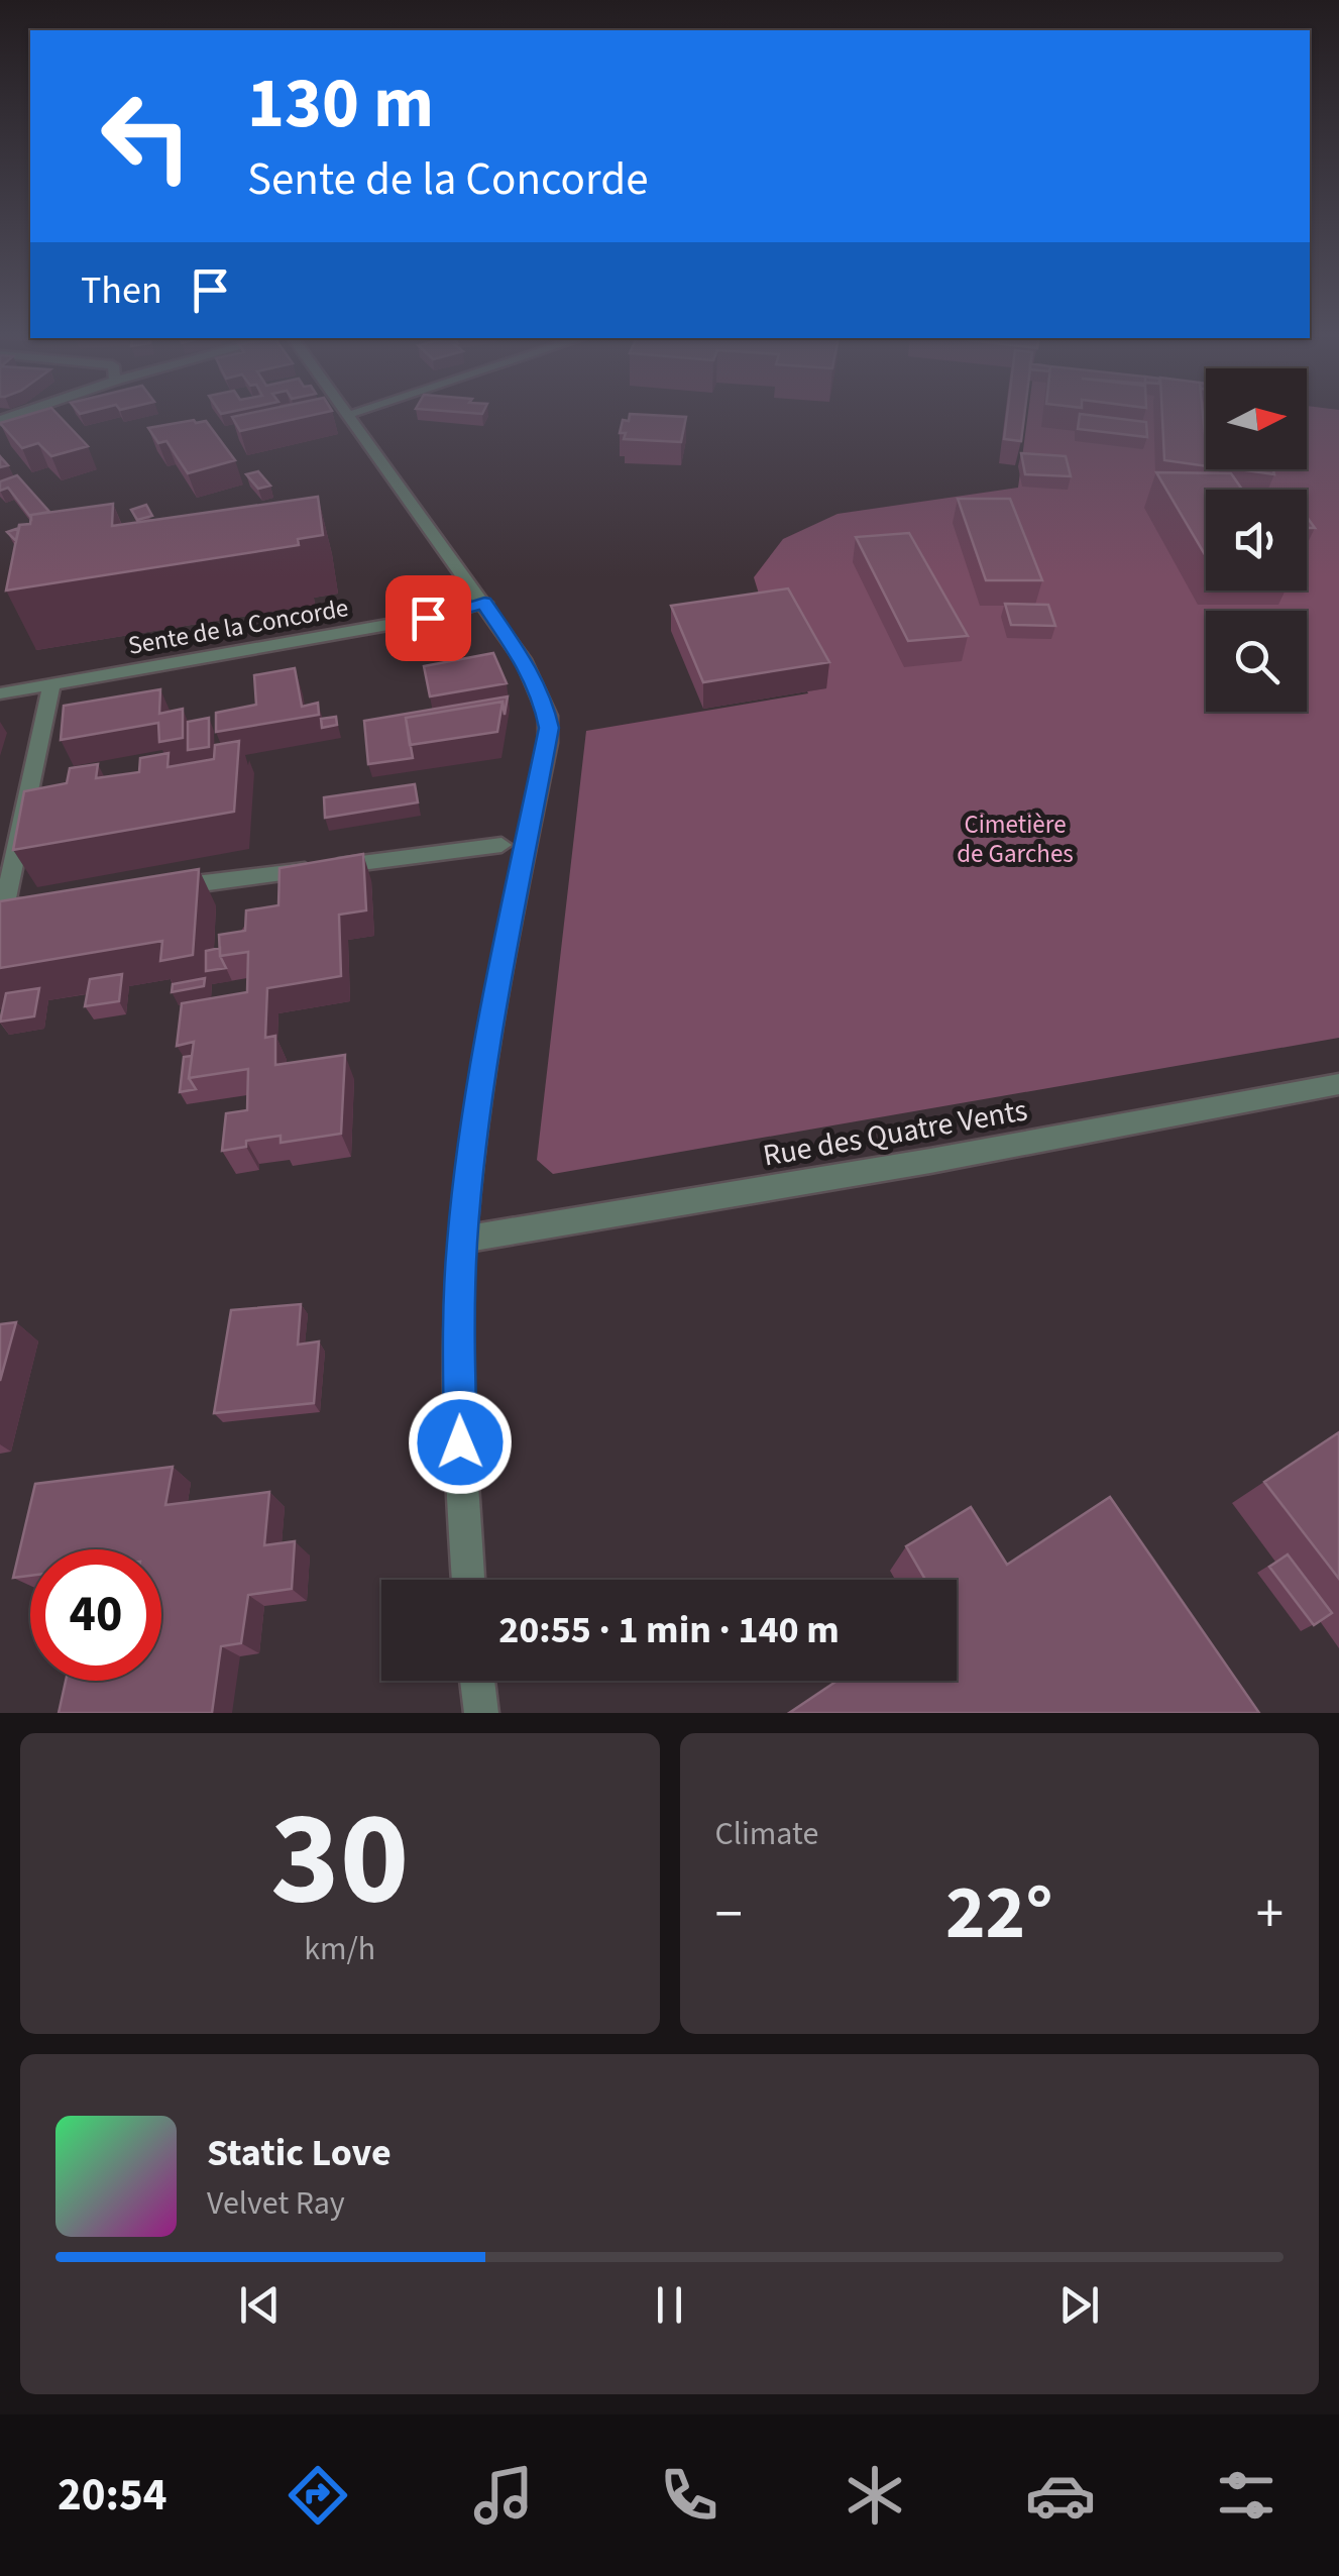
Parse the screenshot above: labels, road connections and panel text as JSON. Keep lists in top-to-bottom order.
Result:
{
  "streets": {
    "street": ["Sente de la Concorde", "Rue des Quatre Vents"]
  },
  "parks": ["Cimetière de Garches"],
  "north": "right",
  "page": {
    "turn": ["130 m", "Sente de la Concorde"],
    "then": "Then",
    "limit": "40",
    "trip": "20:55 · 1 min · 140 m",
    "tile": [
      ["30", "km/h"],
      "Climate"
    ],
    "heat": ["−", "22°", "+"],
    "song": ["Static Love", "Velvet Ray"],
    "tabs": "20:54"
  }
}
